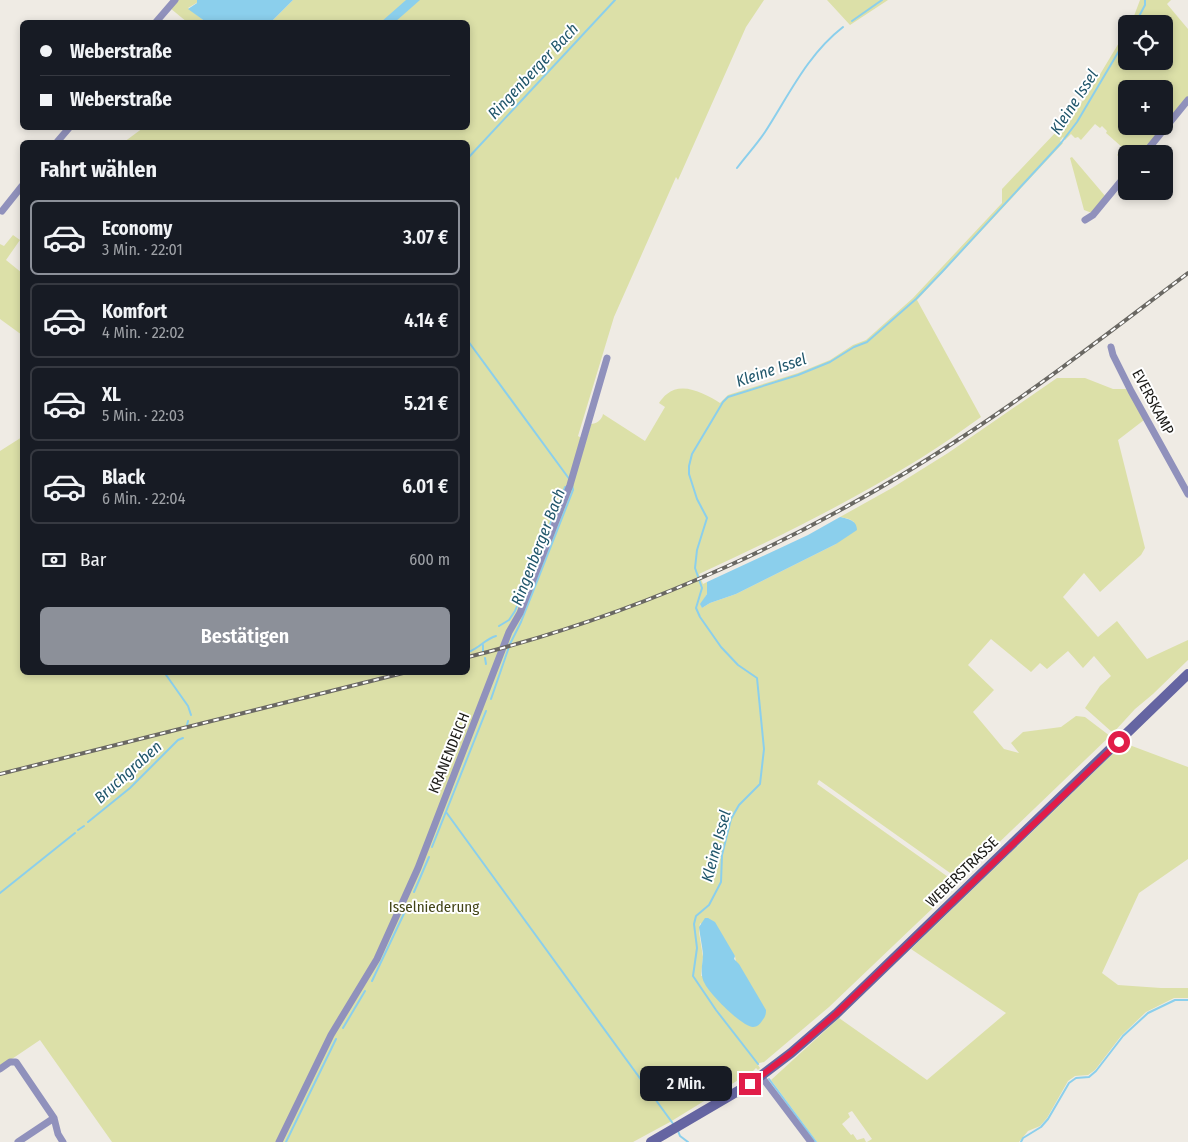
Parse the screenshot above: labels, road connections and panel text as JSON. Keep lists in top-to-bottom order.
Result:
{
  "streets": {
    "main road": ["WEBERSTRASSE"],
    "street": ["EVERSKAMP", "KRANENDEICH"]
  },
  "water": ["Ringenberger Bach", "Kleine Issel", "Bruchgraben"],
  "parks": ["Isselniederung"],
  "page": {
    "map_buttons": ["+", "−"],
    "banner": ["Weberstraße", "Weberstraße"],
    "heading": "Fahrt wählen",
    "list": [
      {
        "name": "Economy",
        "note": "3 Min. · 22:01",
        "value": "3.07 €"
      },
      {
        "name": "Komfort",
        "note": "4 Min. · 22:02",
        "value": "4.14 €"
      },
      {
        "name": "XL",
        "note": "5 Min. · 22:03",
        "value": "5.21 €"
      },
      {
        "name": "Black",
        "note": "6 Min. · 22:04",
        "value": "6.01 €"
      }
    ],
    "pay": ["Bar", "600 m"],
    "buttons": "Bestätigen",
    "bubble": "2 Min."
  }
}
